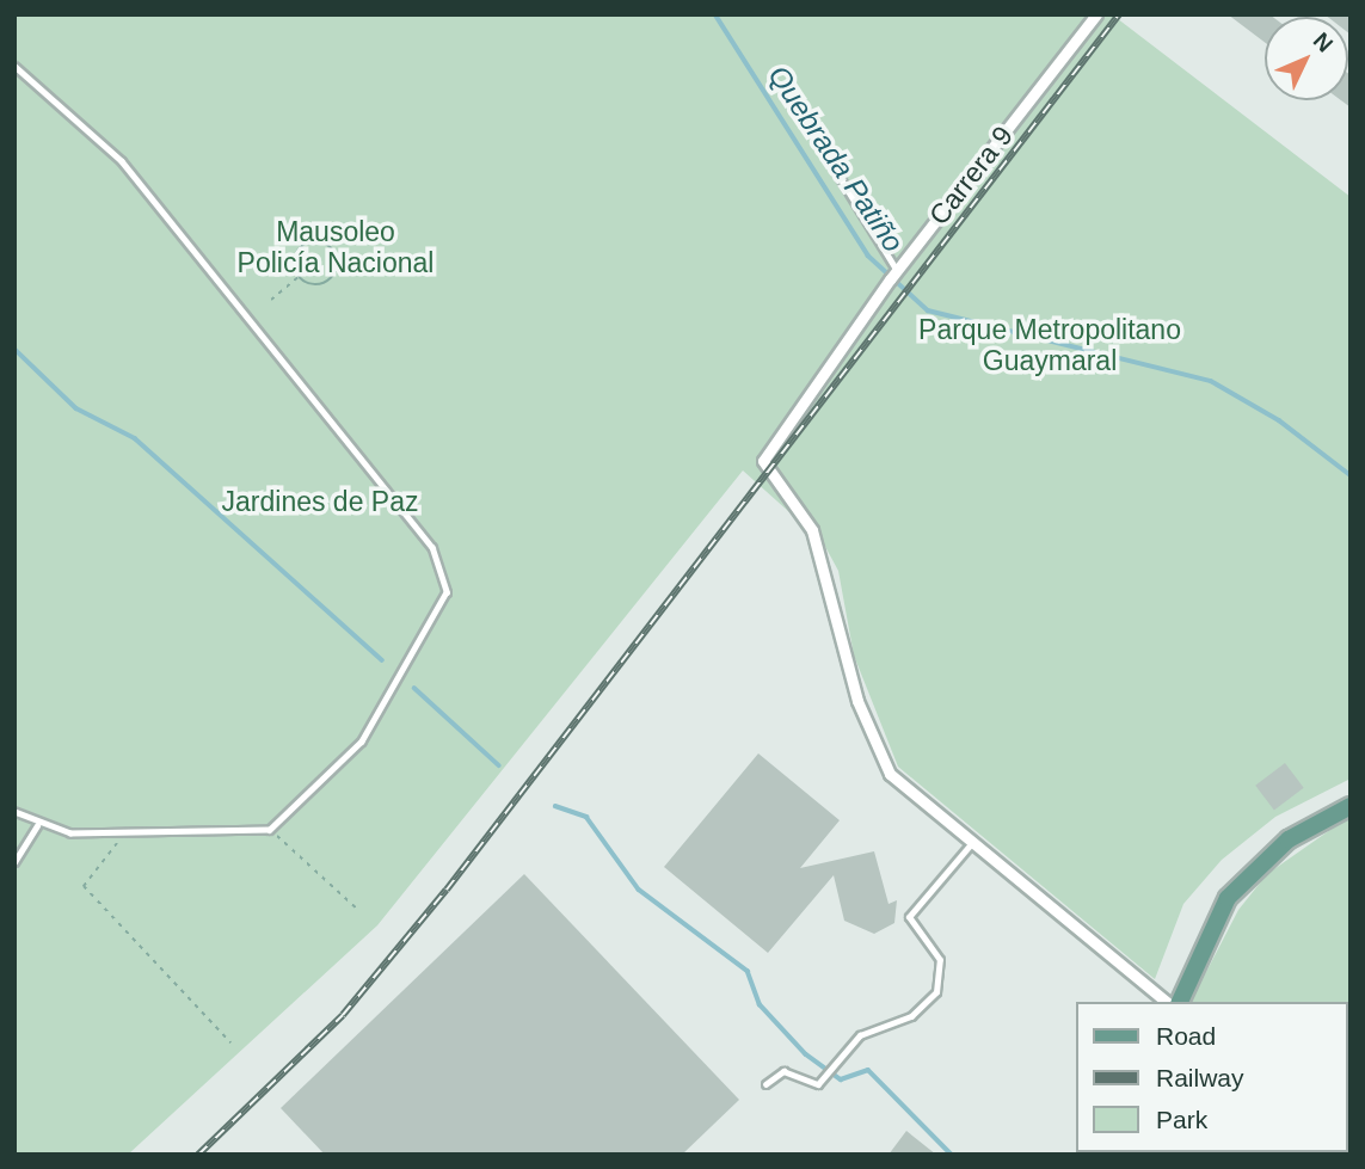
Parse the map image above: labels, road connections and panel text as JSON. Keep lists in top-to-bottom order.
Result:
{
  "streets": {
    "street": ["Carrera 9"]
  },
  "water": ["Quebrada Patiño"],
  "parks": ["Mausoleo Policía Nacional", "Parque Metropolitano Guaymaral", "Jardines de Paz"],
  "legend": ["Road", "Railway", "Park"],
  "north": "top right"
}
